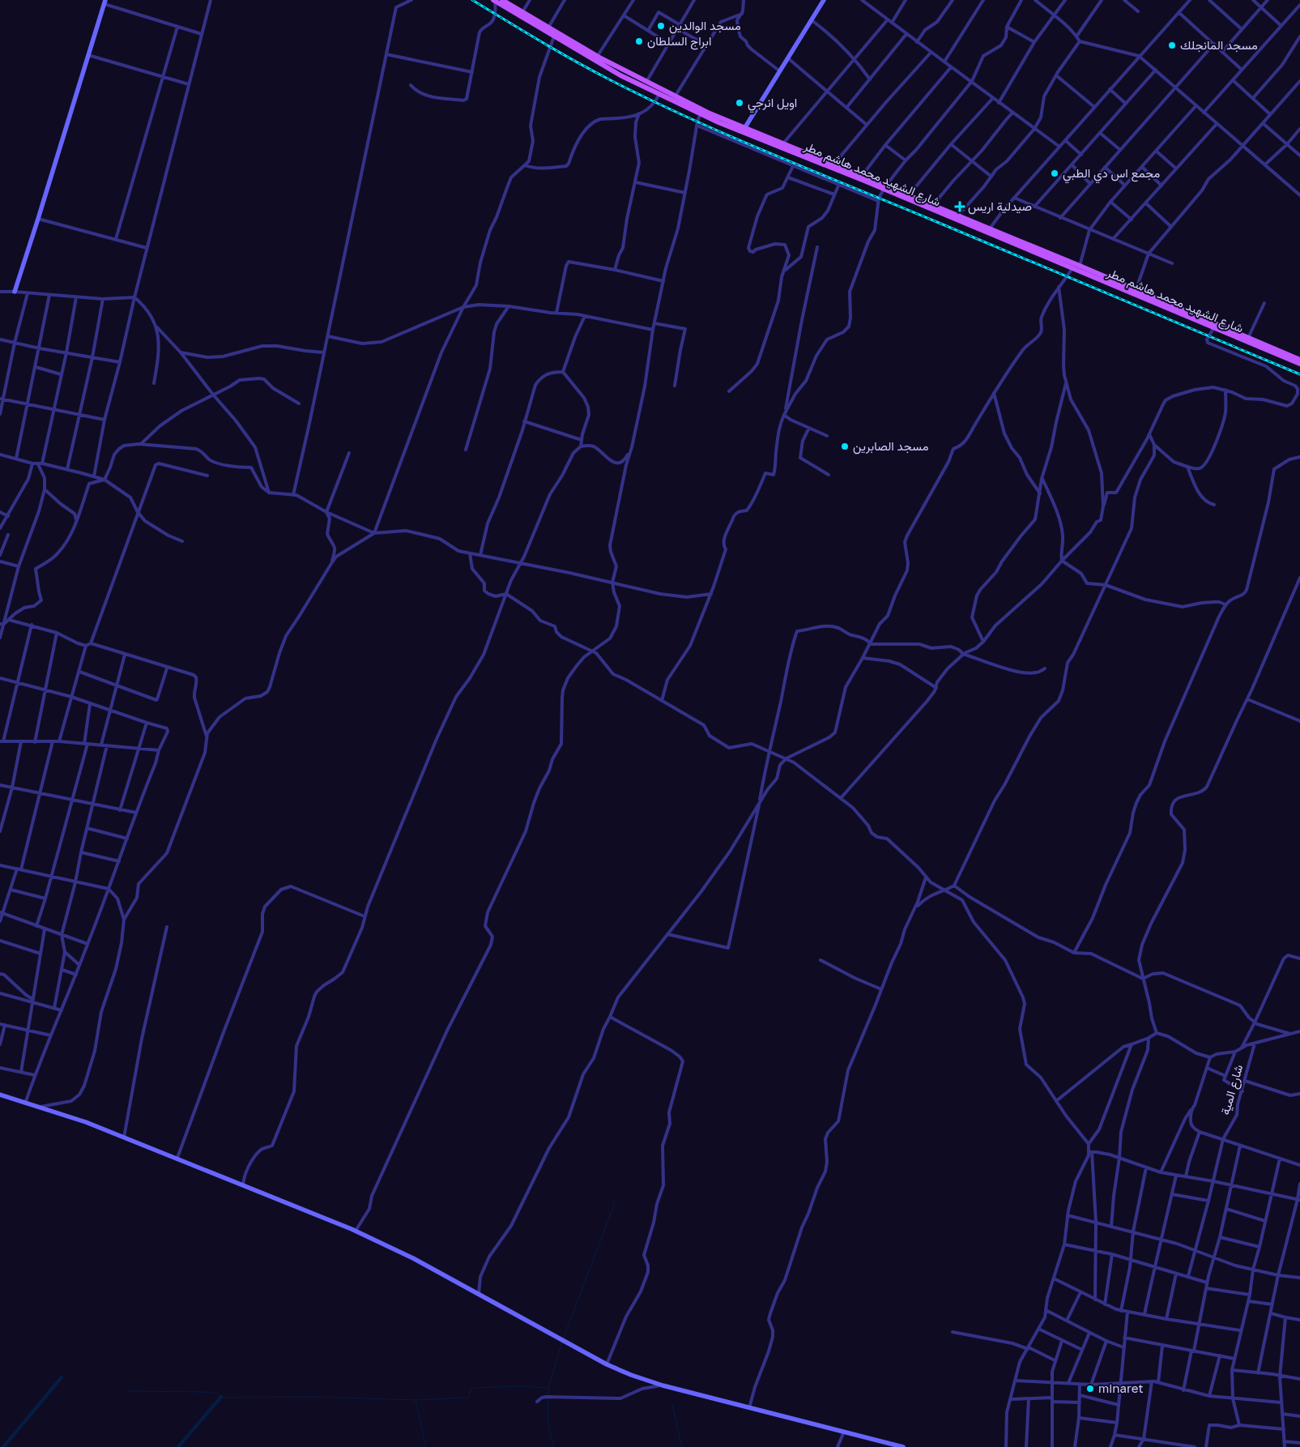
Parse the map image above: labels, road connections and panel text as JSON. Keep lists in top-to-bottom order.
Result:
{
  "streets": {
    "main road": ["شارع الشهيد محمد هاشم مطر"],
    "street": ["شارع المية"]
  },
  "places": {
    "other": [
      "مسجد الوالدين",
      "ابراج السلطان",
      "مسجد المانجلك",
      "اويل انرجي",
      "مجمع اس دي الطبي",
      "مسجد الصابرين",
      "minaret"
    ],
    "health": ["صيدلية اريس"]
  }
}
